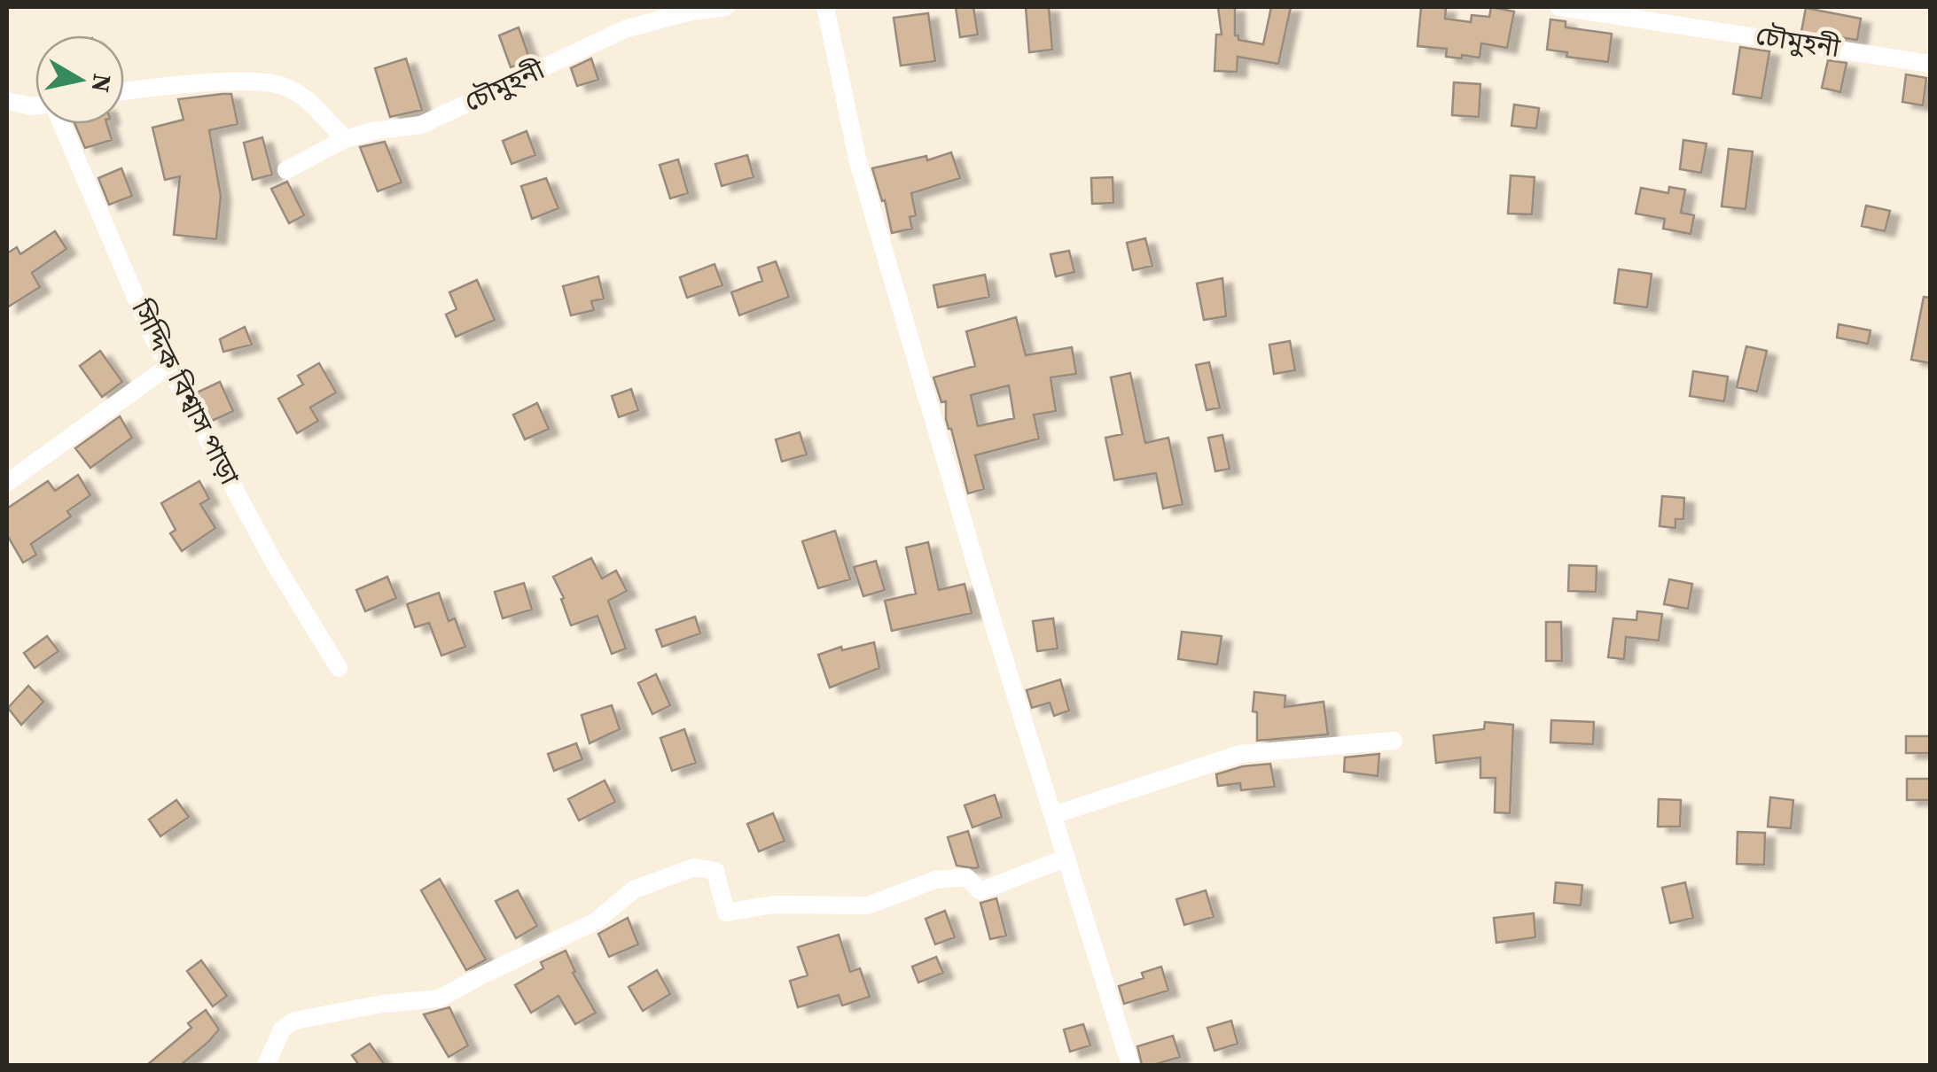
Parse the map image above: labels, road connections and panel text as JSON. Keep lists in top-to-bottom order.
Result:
{
  "streets": {
    "street": ["চৌমুহনী", "সিদ্দিক বিশ্বাস পাড়া"]
  },
  "north": "right"
}
